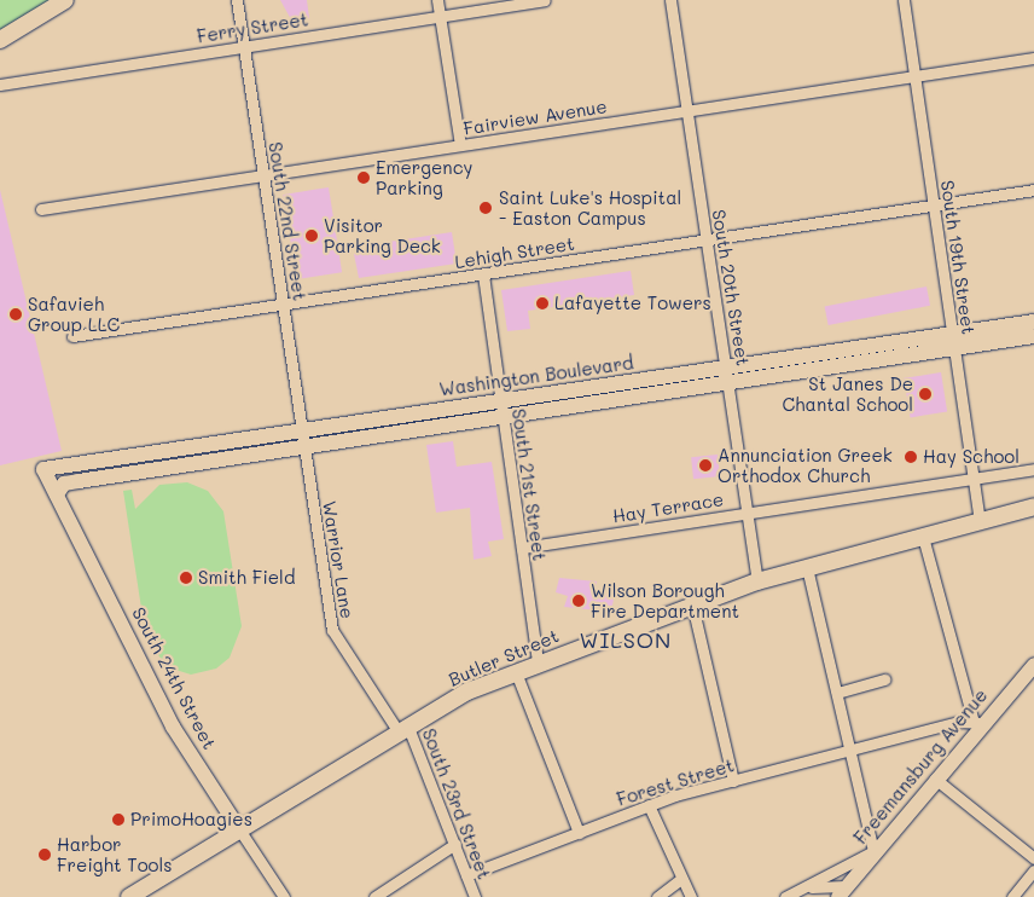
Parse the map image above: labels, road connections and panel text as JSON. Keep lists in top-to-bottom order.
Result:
{
  "streets": {
    "main road": ["Butler Street"],
    "street": [
      "Ferry Street",
      "Fairview Avenue",
      "South 22nd Street",
      "Lehigh Street",
      "South 19th Street",
      "South 20th Street",
      "Washington Boulevard",
      "South 21st Street",
      "Hay Terrace",
      "Warrior Lane",
      "South 24th Street",
      "Freemansburg Avenue",
      "Forest Street",
      "South 23rd Street"
    ]
  },
  "crossings": [
    ["Ferry Street", "South 22nd Street"],
    ["Fairview Avenue", "South 22nd Street"],
    ["Fairview Avenue", "South 19th Street"],
    ["Fairview Avenue", "South 20th Street"],
    ["South 22nd Street", "Lehigh Street"],
    ["South 22nd Street", "Washington Boulevard"],
    ["South 22nd Street", "Warrior Lane"],
    ["Lehigh Street", "South 19th Street"],
    ["Lehigh Street", "South 20th Street"],
    ["Lehigh Street", "South 21st Street"],
    ["South 19th Street", "Washington Boulevard"],
    ["South 19th Street", "Hay Terrace"],
    ["South 19th Street", "Butler Street"],
    ["South 20th Street", "Washington Boulevard"],
    ["South 20th Street", "Hay Terrace"],
    ["South 20th Street", "Butler Street"],
    ["Washington Boulevard", "South 21st Street"],
    ["Washington Boulevard", "Warrior Lane"],
    ["Washington Boulevard", "South 24th Street"],
    ["South 21st Street", "Hay Terrace"],
    ["South 21st Street", "Butler Street"],
    ["Warrior Lane", "Butler Street"],
    ["Warrior Lane", "South 23rd Street"],
    ["Butler Street", "South 24th Street"],
    ["Butler Street", "South 23rd Street"],
    ["Freemansburg Avenue", "Forest Street"],
    ["Forest Street", "South 23rd Street"]
  ],
  "districts": ["WILSON"],
  "places": [
    "Emergency Parking",
    "Saint Luke's Hospital - Easton Campus",
    "Visitor Parking Deck",
    "Lafayette Towers",
    "Safavieh Group LLC",
    "St Janes De Chantal School",
    "Hay School",
    "Annunciation Greek Orthodox Church",
    "Smith Field",
    "Wilson Borough Fire Department",
    "PrimoHoagies",
    "Harbor Freight Tools"
  ]
}
